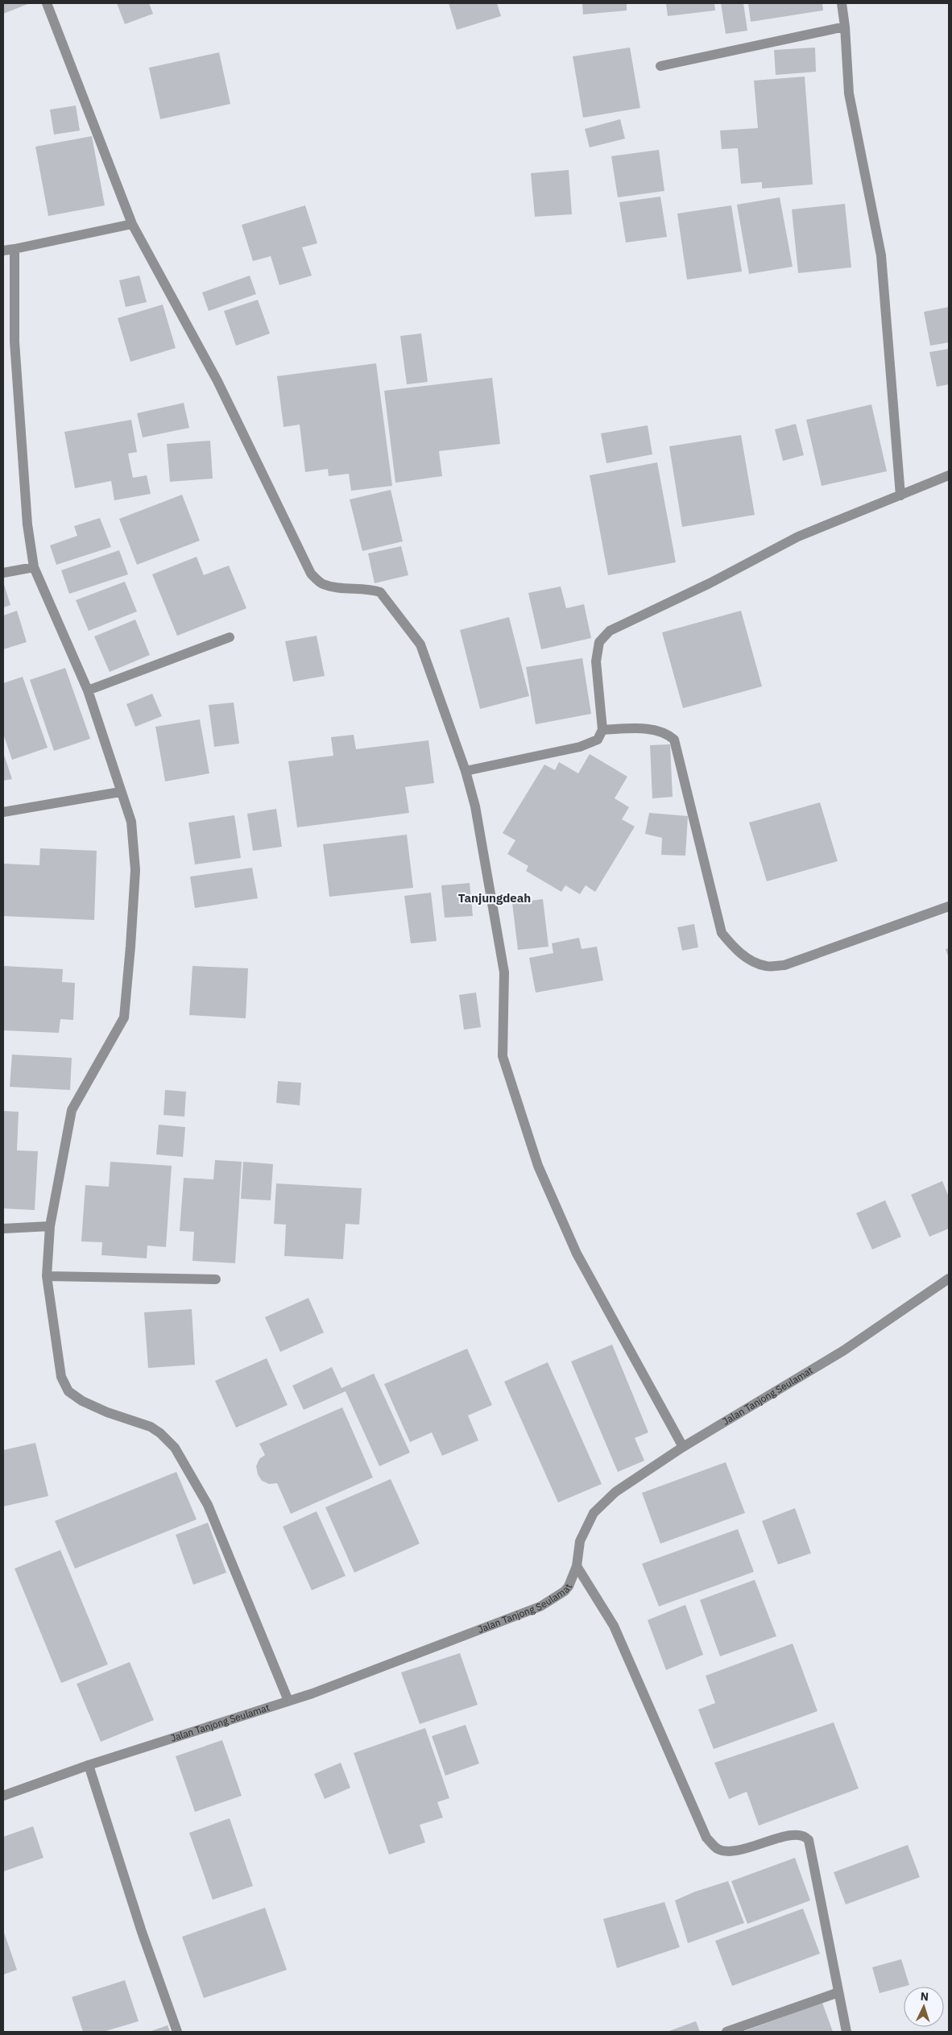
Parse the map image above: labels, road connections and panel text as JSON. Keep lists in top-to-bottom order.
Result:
{
  "streets": {
    "street": ["Jalan Tanjong Seulamat"]
  },
  "districts": ["Tanjungdeah"],
  "north": "top"
}
